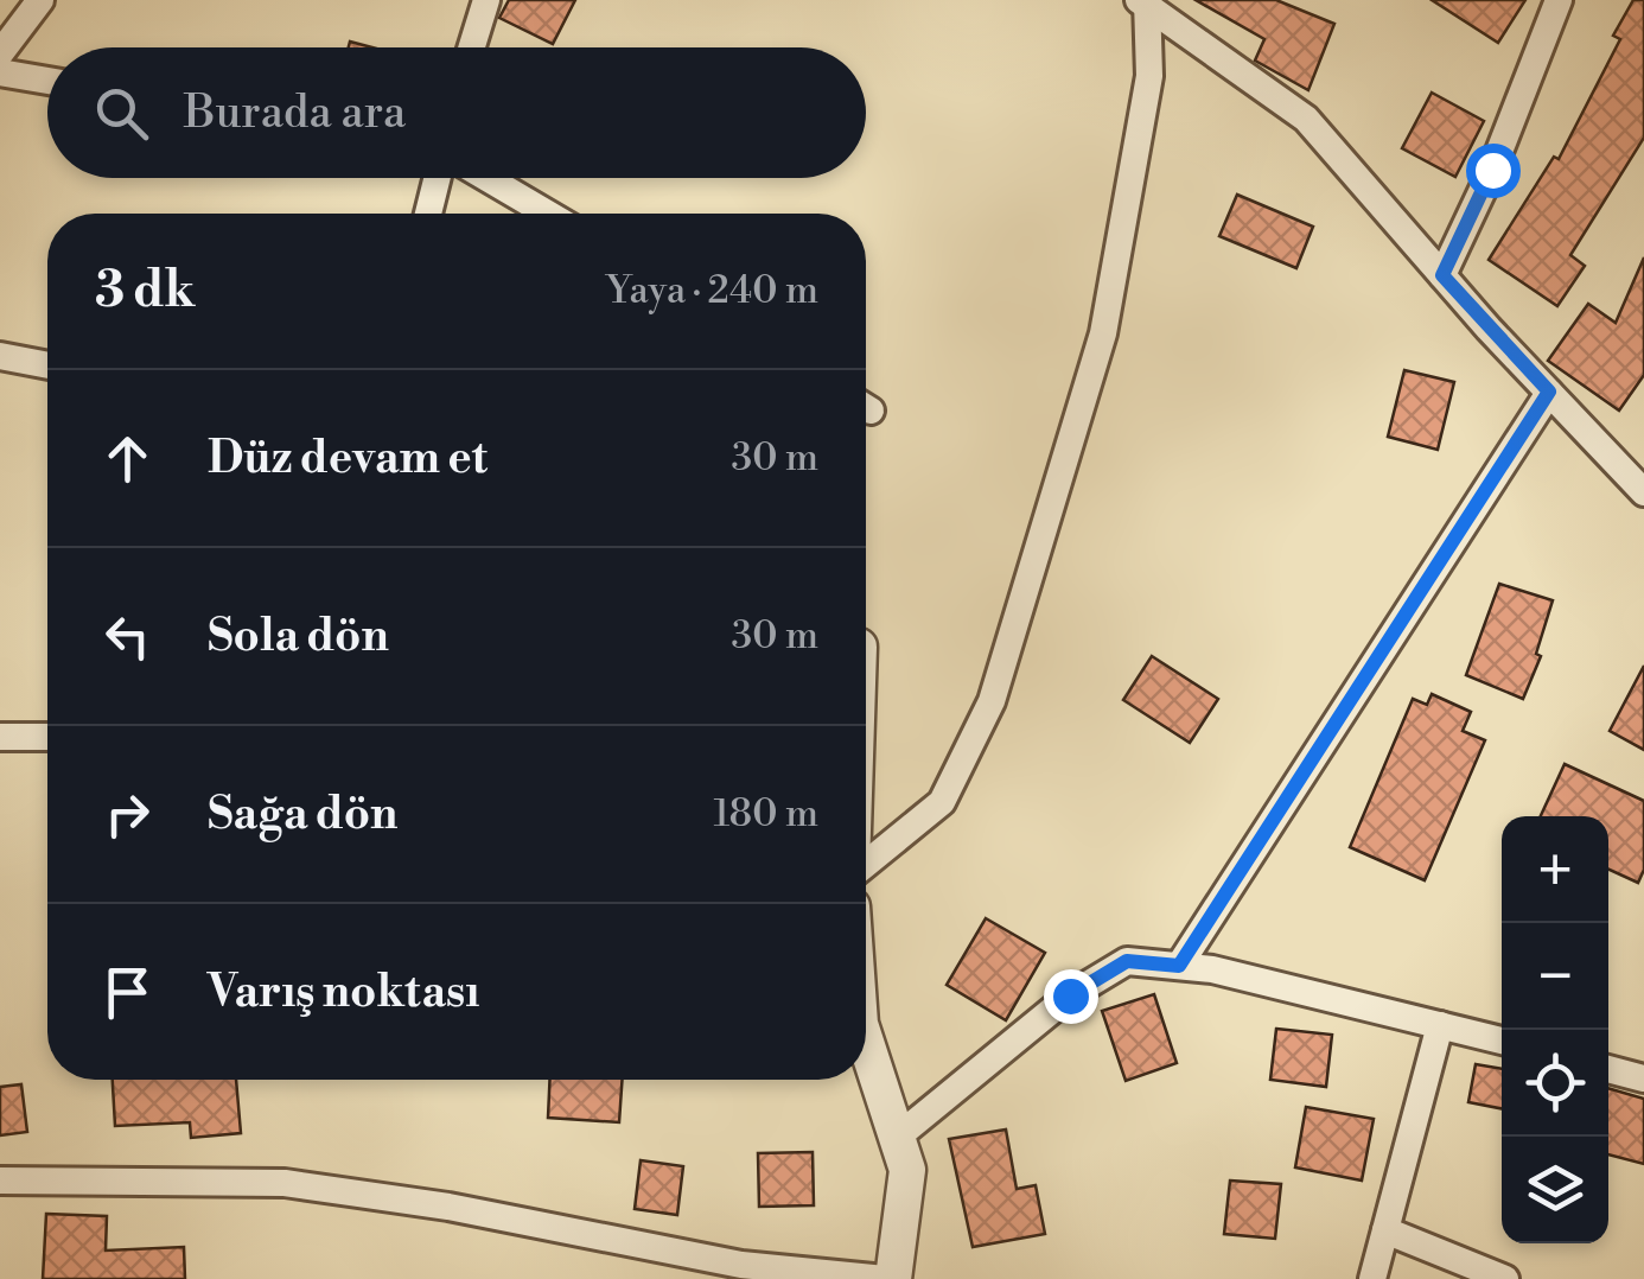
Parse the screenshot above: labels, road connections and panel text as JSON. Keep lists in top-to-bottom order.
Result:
{
  "page": {
    "search": "Burada ara",
    "heading": ["3 dk", "Yaya · 240 m"],
    "list": [
      ["Düz devam et", "30 m"],
      ["Sola dön", "30 m"],
      ["Sağa dön", "180 m"],
      "Varış noktası"
    ],
    "map_buttons": ["+", "−"]
  }
}
